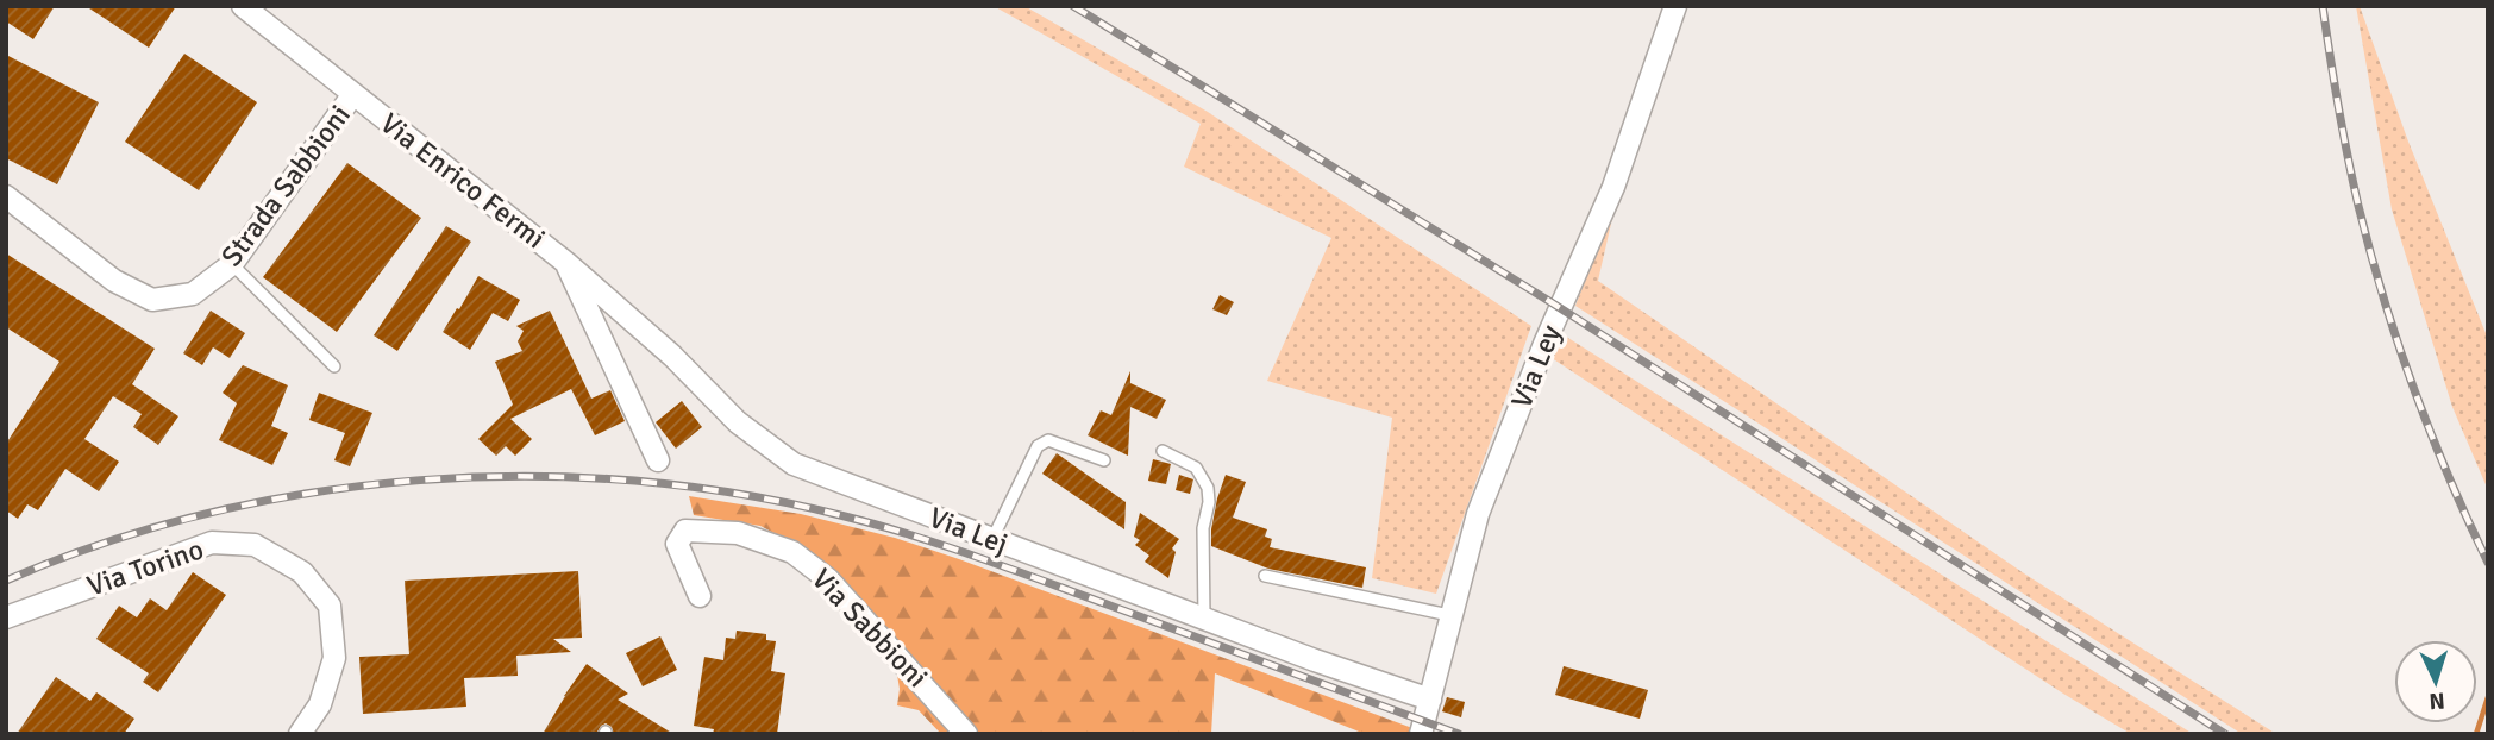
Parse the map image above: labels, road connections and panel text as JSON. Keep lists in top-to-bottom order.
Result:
{
  "streets": {
    "street": [
      "Via Enrico Fermi",
      "Strada Sabbioni",
      "Via Ley",
      "Via Lej",
      "Via Torino",
      "Via Sabbioni"
    ]
  },
  "crossings": [
    ["Via Enrico Fermi", "Strada Sabbioni"],
    ["Via Enrico Fermi", "Via Lej"],
    ["Via Ley", "Via Lej"]
  ],
  "north": "bottom"
}
